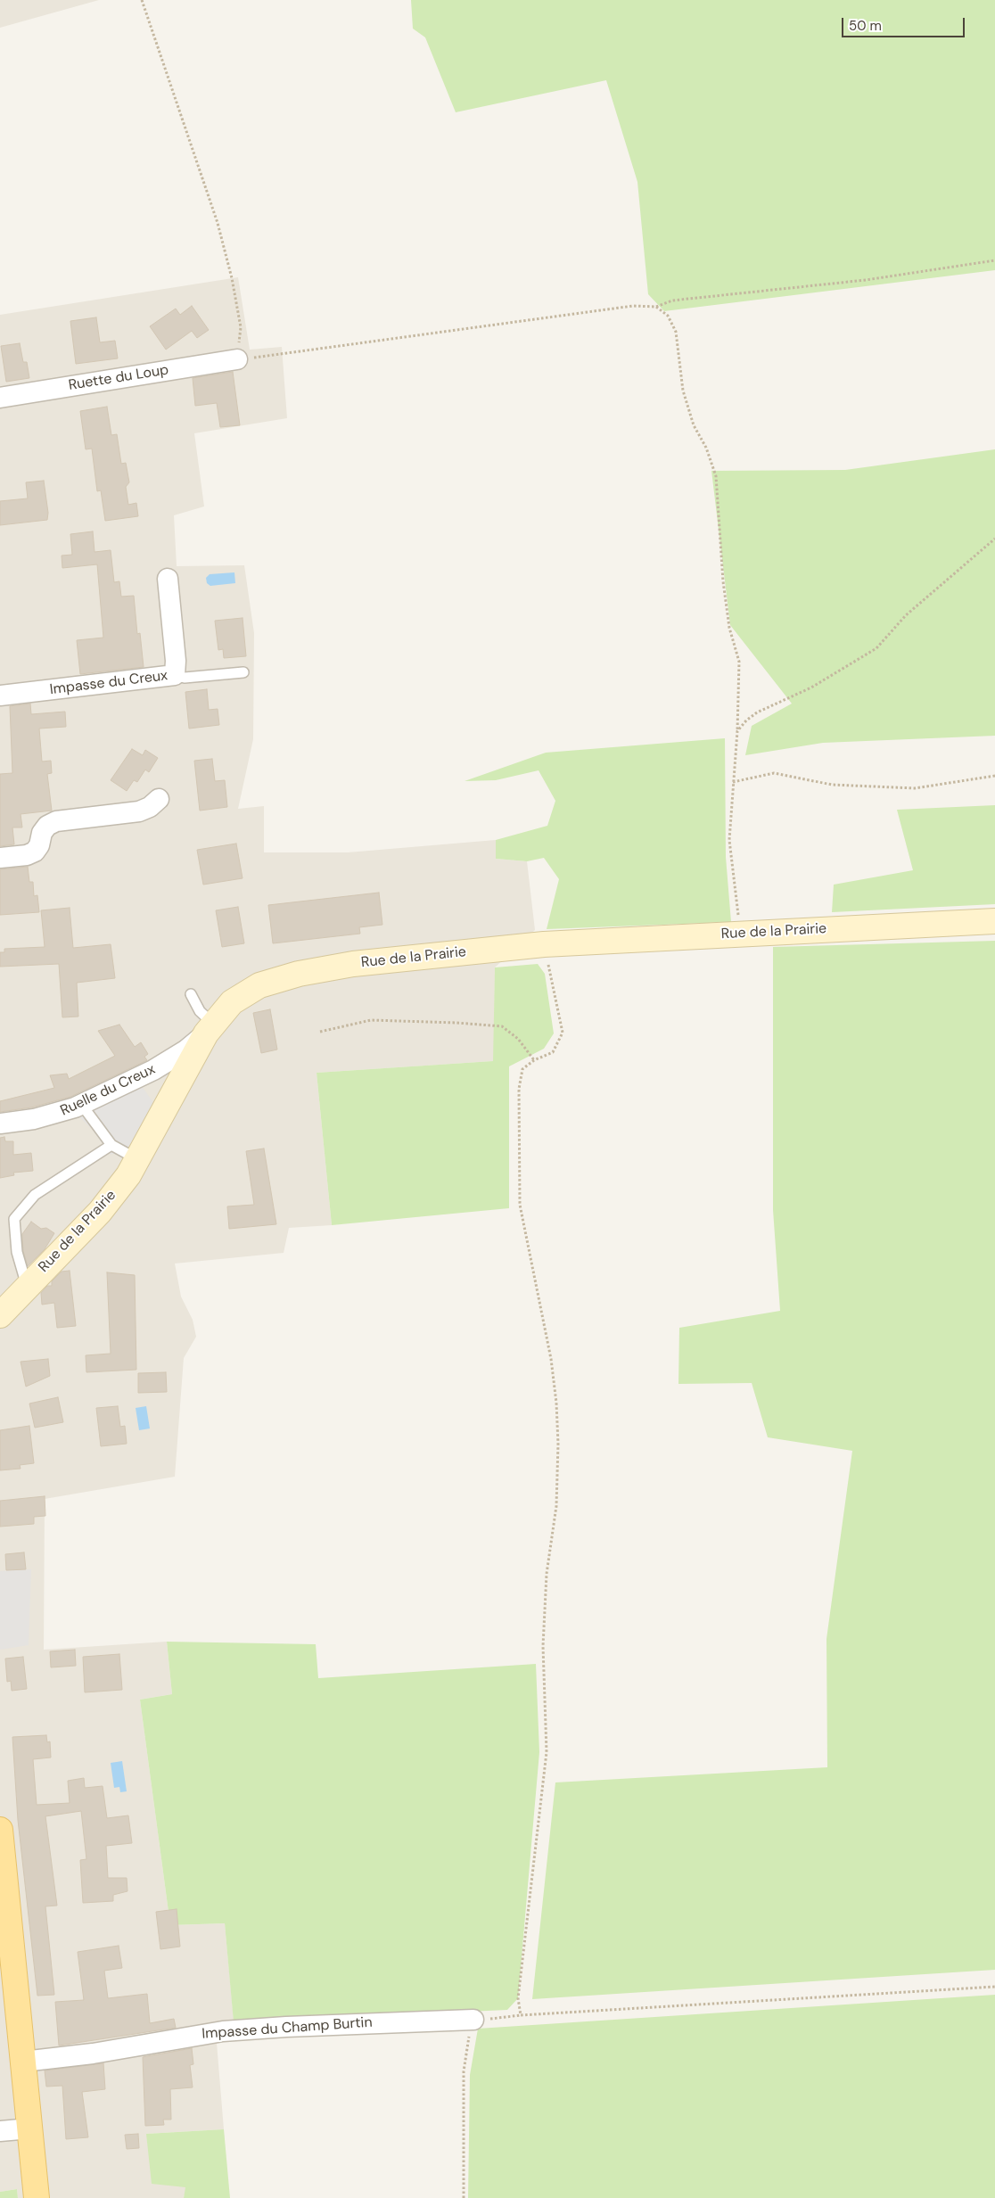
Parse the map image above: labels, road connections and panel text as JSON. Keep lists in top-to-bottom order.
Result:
{
  "streets": {
    "street": [
      "Ruette du Loup",
      "Impasse du Creux",
      "Rue de la Prairie",
      "Ruelle du Creux",
      "Impasse du Champ Burtin"
    ]
  },
  "crossings": [
    ["Rue de la Prairie", "Ruelle du Creux"]
  ],
  "scale_bar": "50 m"
}
